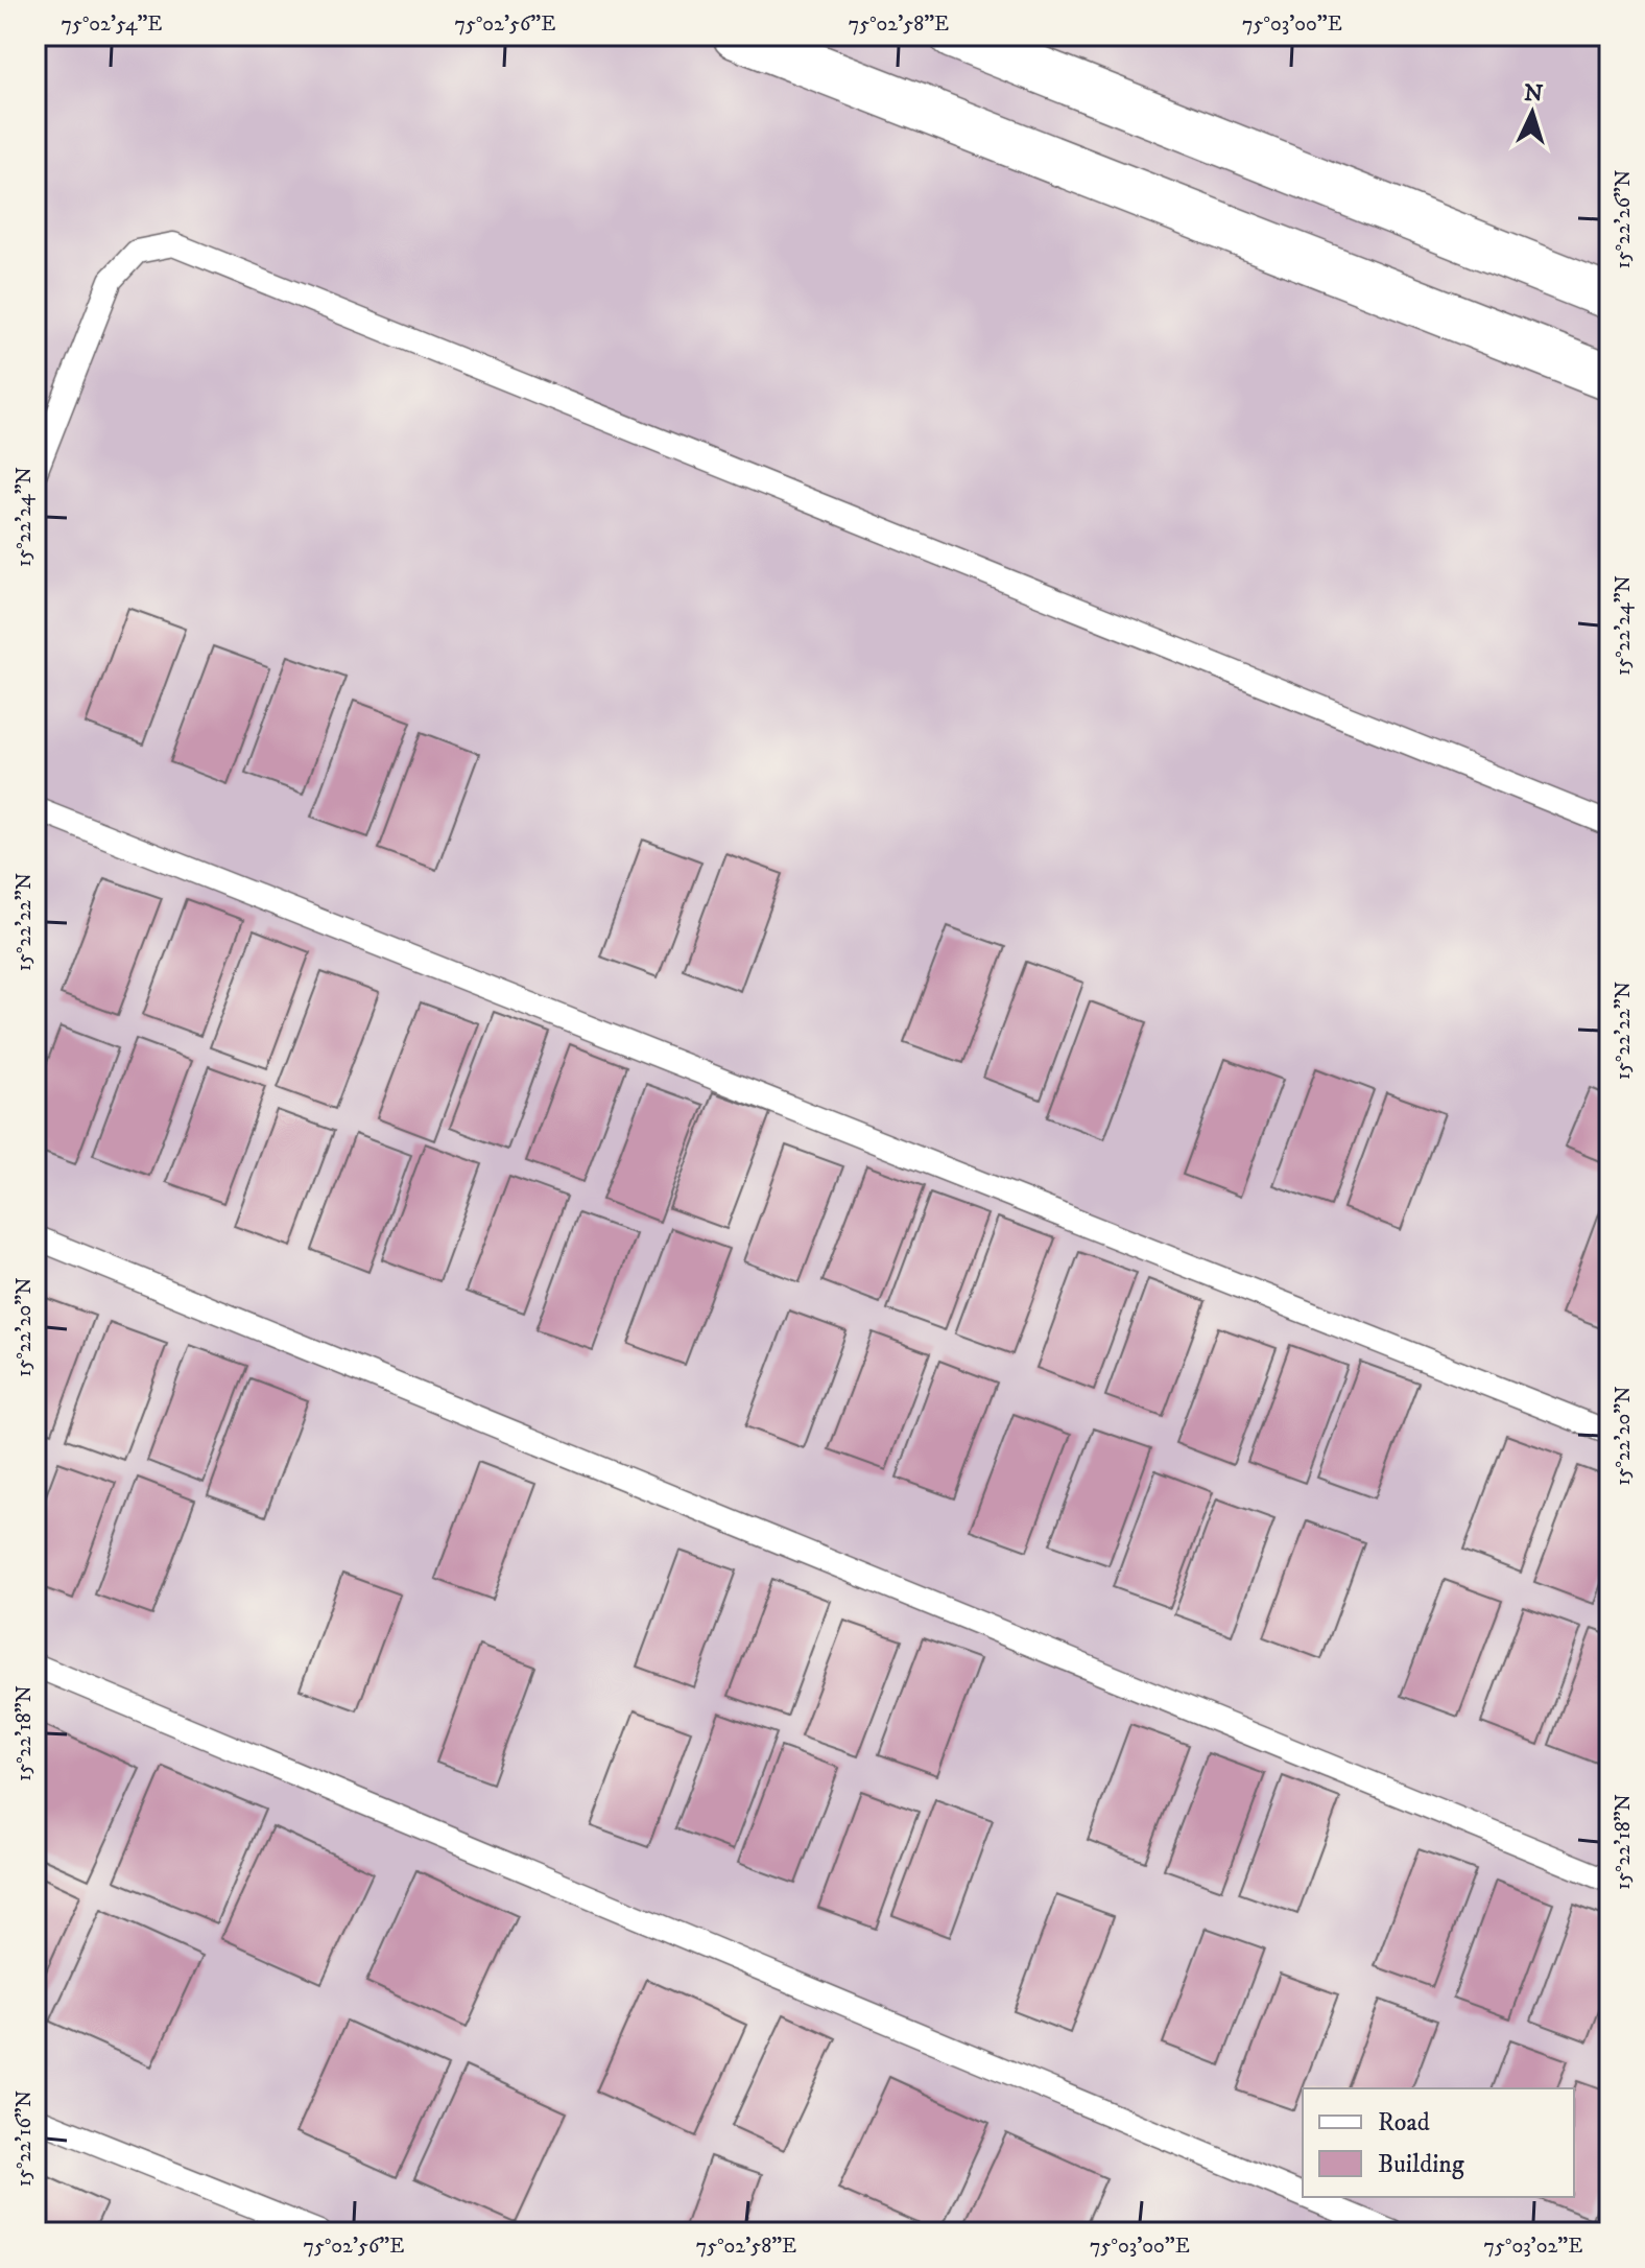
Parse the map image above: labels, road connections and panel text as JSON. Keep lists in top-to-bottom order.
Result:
{
  "legend": ["Road", "Building"],
  "north": "top",
  "coordinates": [
    "75°02'54\"E",
    "75°02'56\"E",
    "75°02'58\"E",
    "75°03'00\"E",
    "15°22'26\"N",
    "15°22'24\"N",
    "15°22'22\"N",
    "15°22'20\"N",
    "15°22'18\"N",
    "15°22'16\"N",
    "75°03'02\"E"
  ]
}
